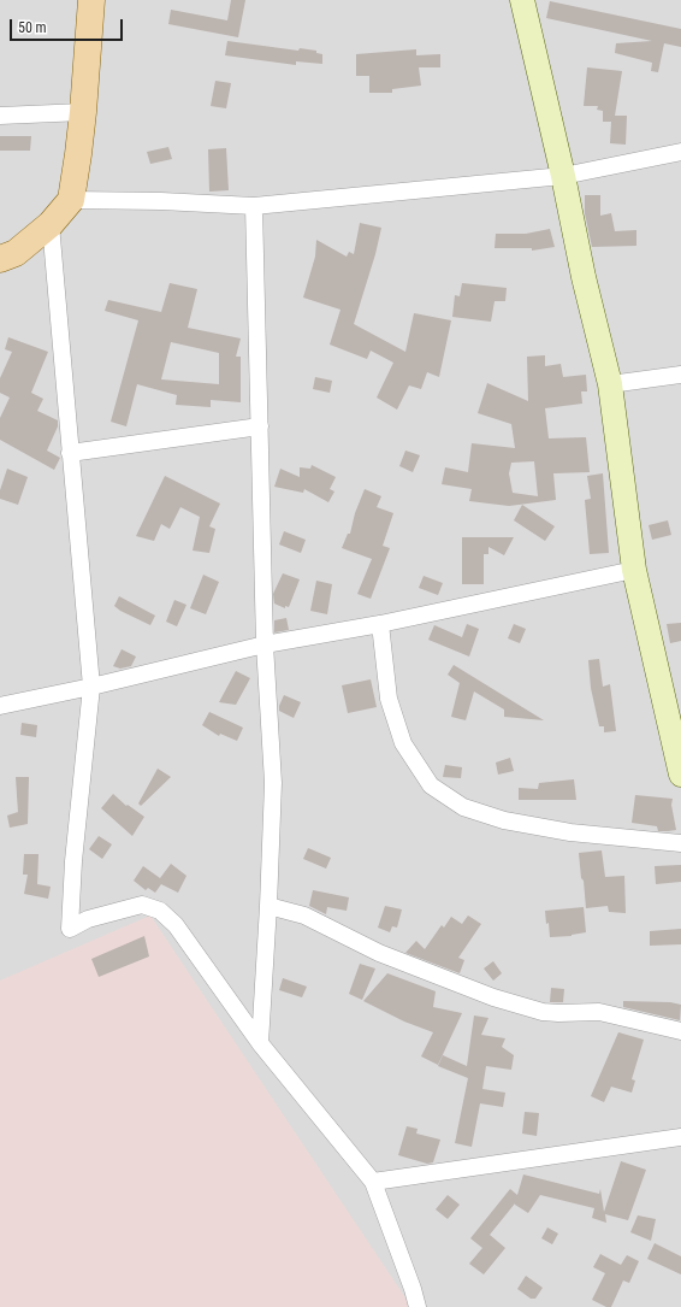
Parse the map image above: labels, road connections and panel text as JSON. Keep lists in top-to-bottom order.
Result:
{
  "scale_bar": "50 m"
}
